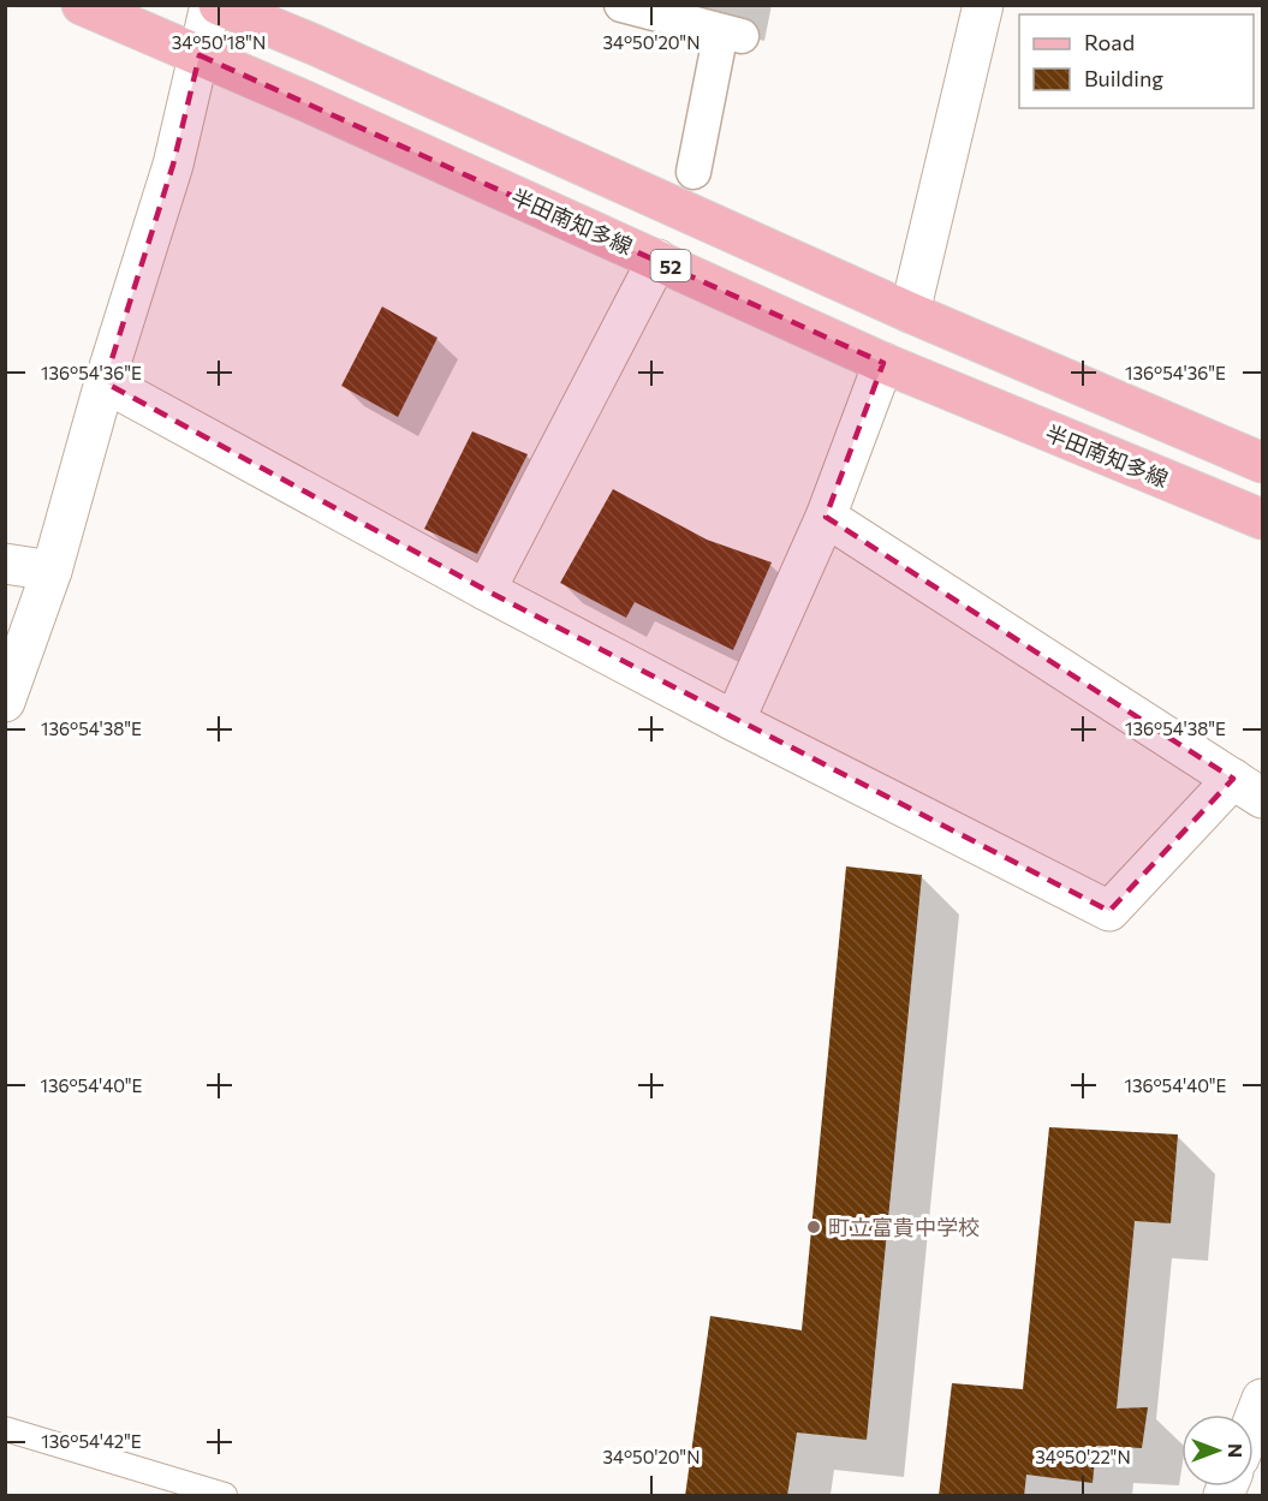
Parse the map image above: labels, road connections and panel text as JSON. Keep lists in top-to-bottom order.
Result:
{
  "streets": {
    "main road": ["半田南知多線", "52"]
  },
  "places": ["町立富貴中学校"],
  "legend": ["Road", "Building"],
  "north": "right",
  "coordinates": [
    "34°50'18\"N",
    "34°50'20\"N",
    "136°54'36\"E",
    "136°54'38\"E",
    "136°54'40\"E",
    "136°54'42\"E",
    "34°50'22\"N"
  ]
}
